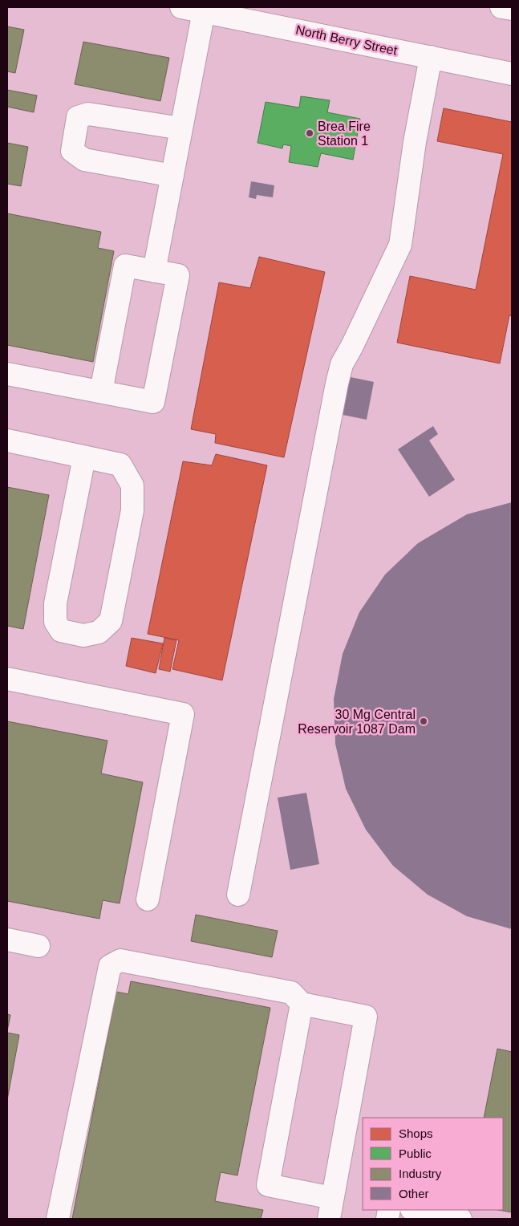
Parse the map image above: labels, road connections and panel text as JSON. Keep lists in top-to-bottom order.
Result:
{
  "streets": {
    "street": ["North Berry Street"]
  },
  "places": ["Brea Fire Station 1", "30 Mg Central Reservoir 1087 Dam"],
  "legend": [
    "Shops",
    "Public",
    "Industry",
    "Other"
  ]
}
